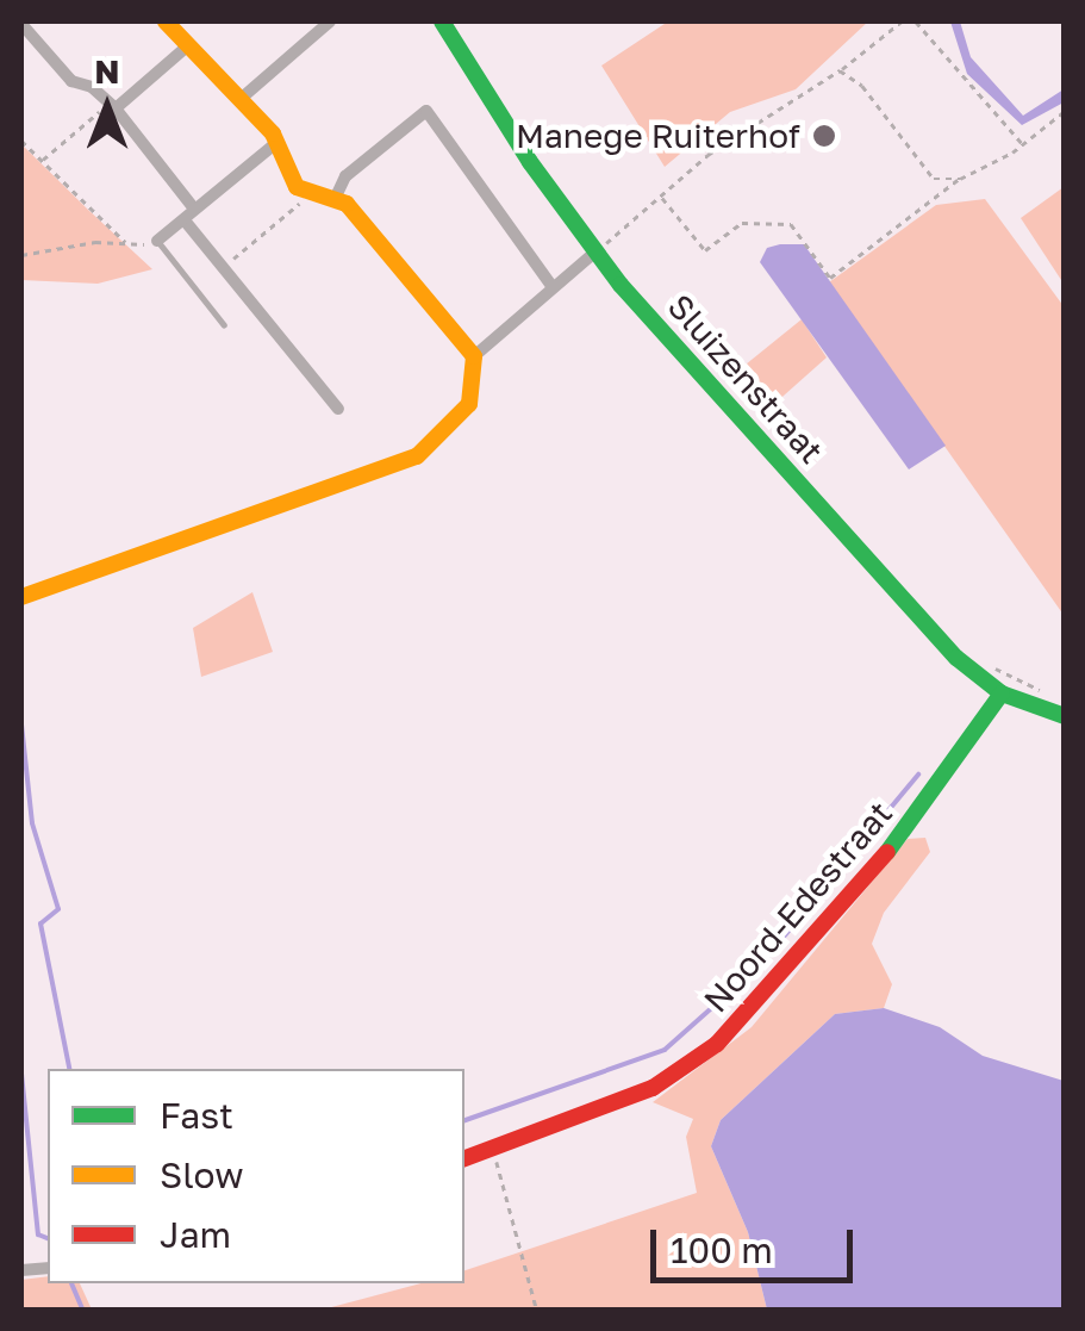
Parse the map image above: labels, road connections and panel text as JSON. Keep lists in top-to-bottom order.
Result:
{
  "streets": {
    "street": ["Sluizenstraat", "Noord-Edestraat"]
  },
  "crossings": [
    ["Sluizenstraat", "Noord-Edestraat"]
  ],
  "places": ["Manege Ruiterhof"],
  "legend": ["Fast", "Slow", "Jam"],
  "scale_bar": "100 m",
  "north": "top"
}
